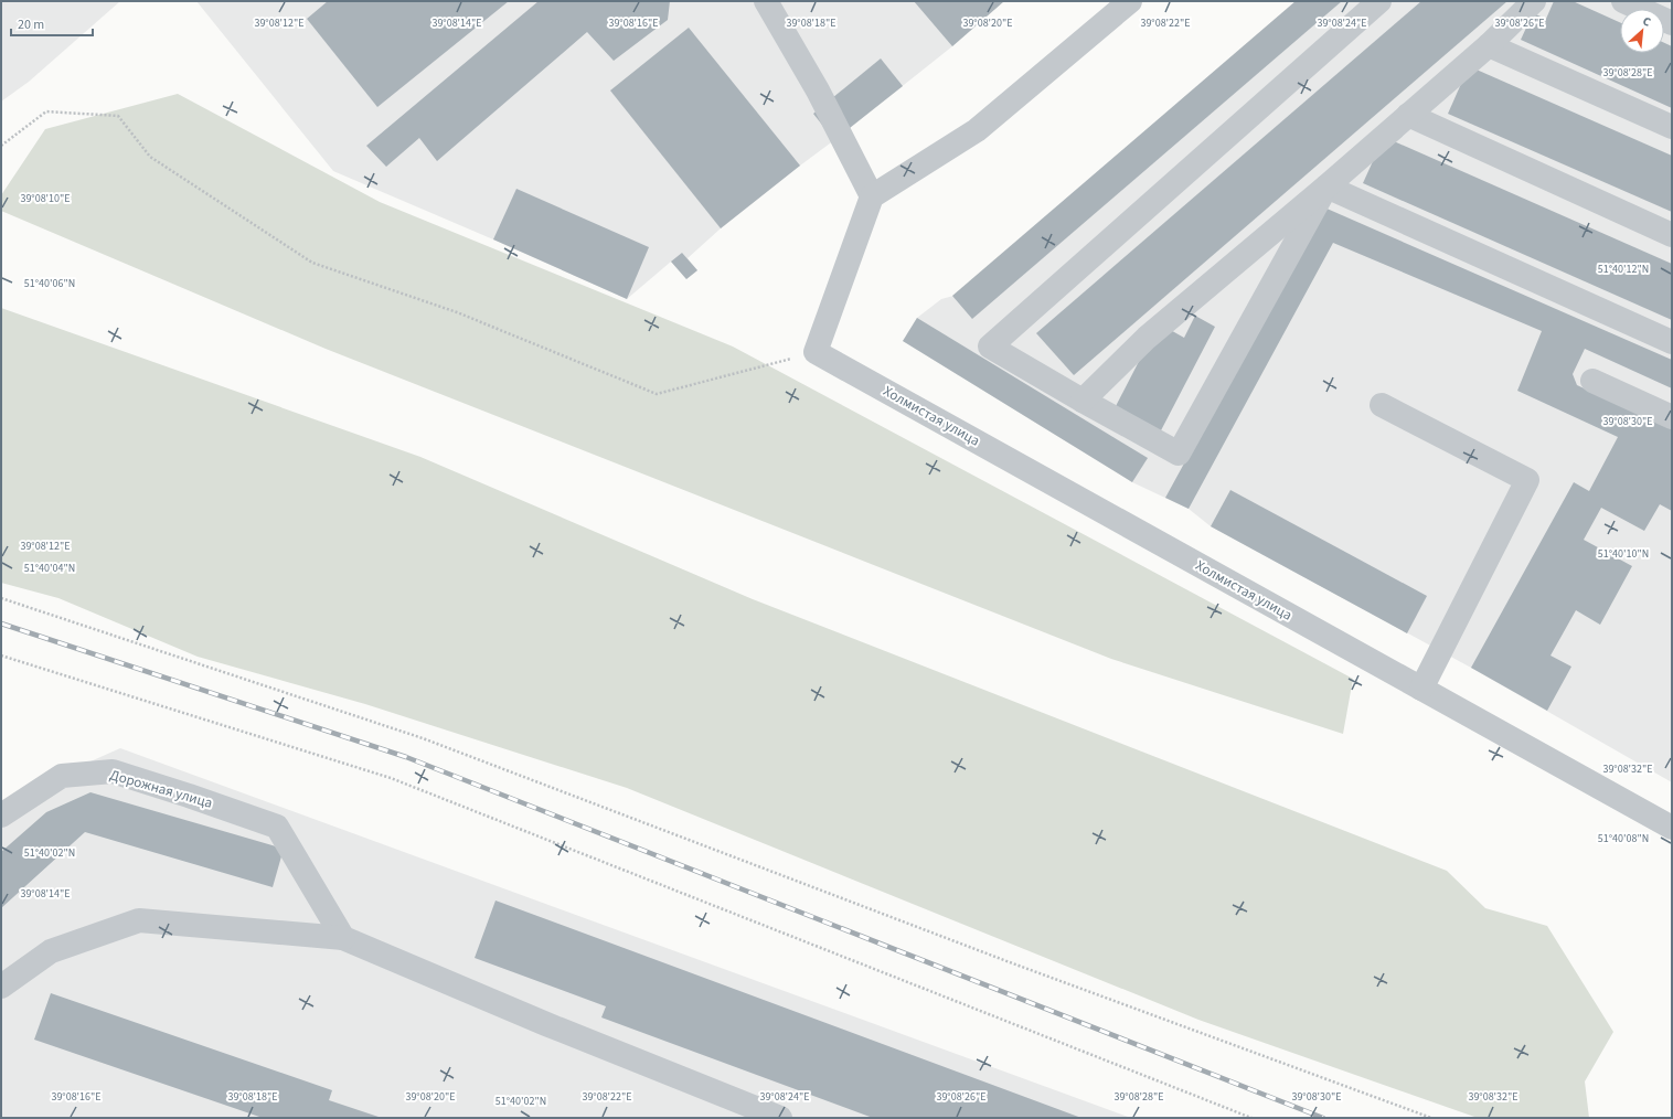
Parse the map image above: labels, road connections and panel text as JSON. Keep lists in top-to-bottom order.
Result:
{
  "streets": {
    "street": ["Холмистая улица", "Дорожная улица"]
  },
  "scale_bar": "20 m",
  "north": "top right",
  "coordinates": [
    "39°08'12\"E",
    "39°08'14\"E",
    "39°08'16\"E",
    "39°08'18\"E",
    "39°08'20\"E",
    "39°08'22\"E",
    "39°08'24\"E",
    "39°08'26\"E",
    "39°08'28\"E",
    "39°08'10\"E",
    "51°40'12\"N",
    "51°40'06\"N",
    "39°08'30\"E",
    "51°40'10\"N",
    "51°40'04\"N",
    "39°08'32\"E",
    "51°40'08\"N",
    "51°40'02\"N"
  ]
}
